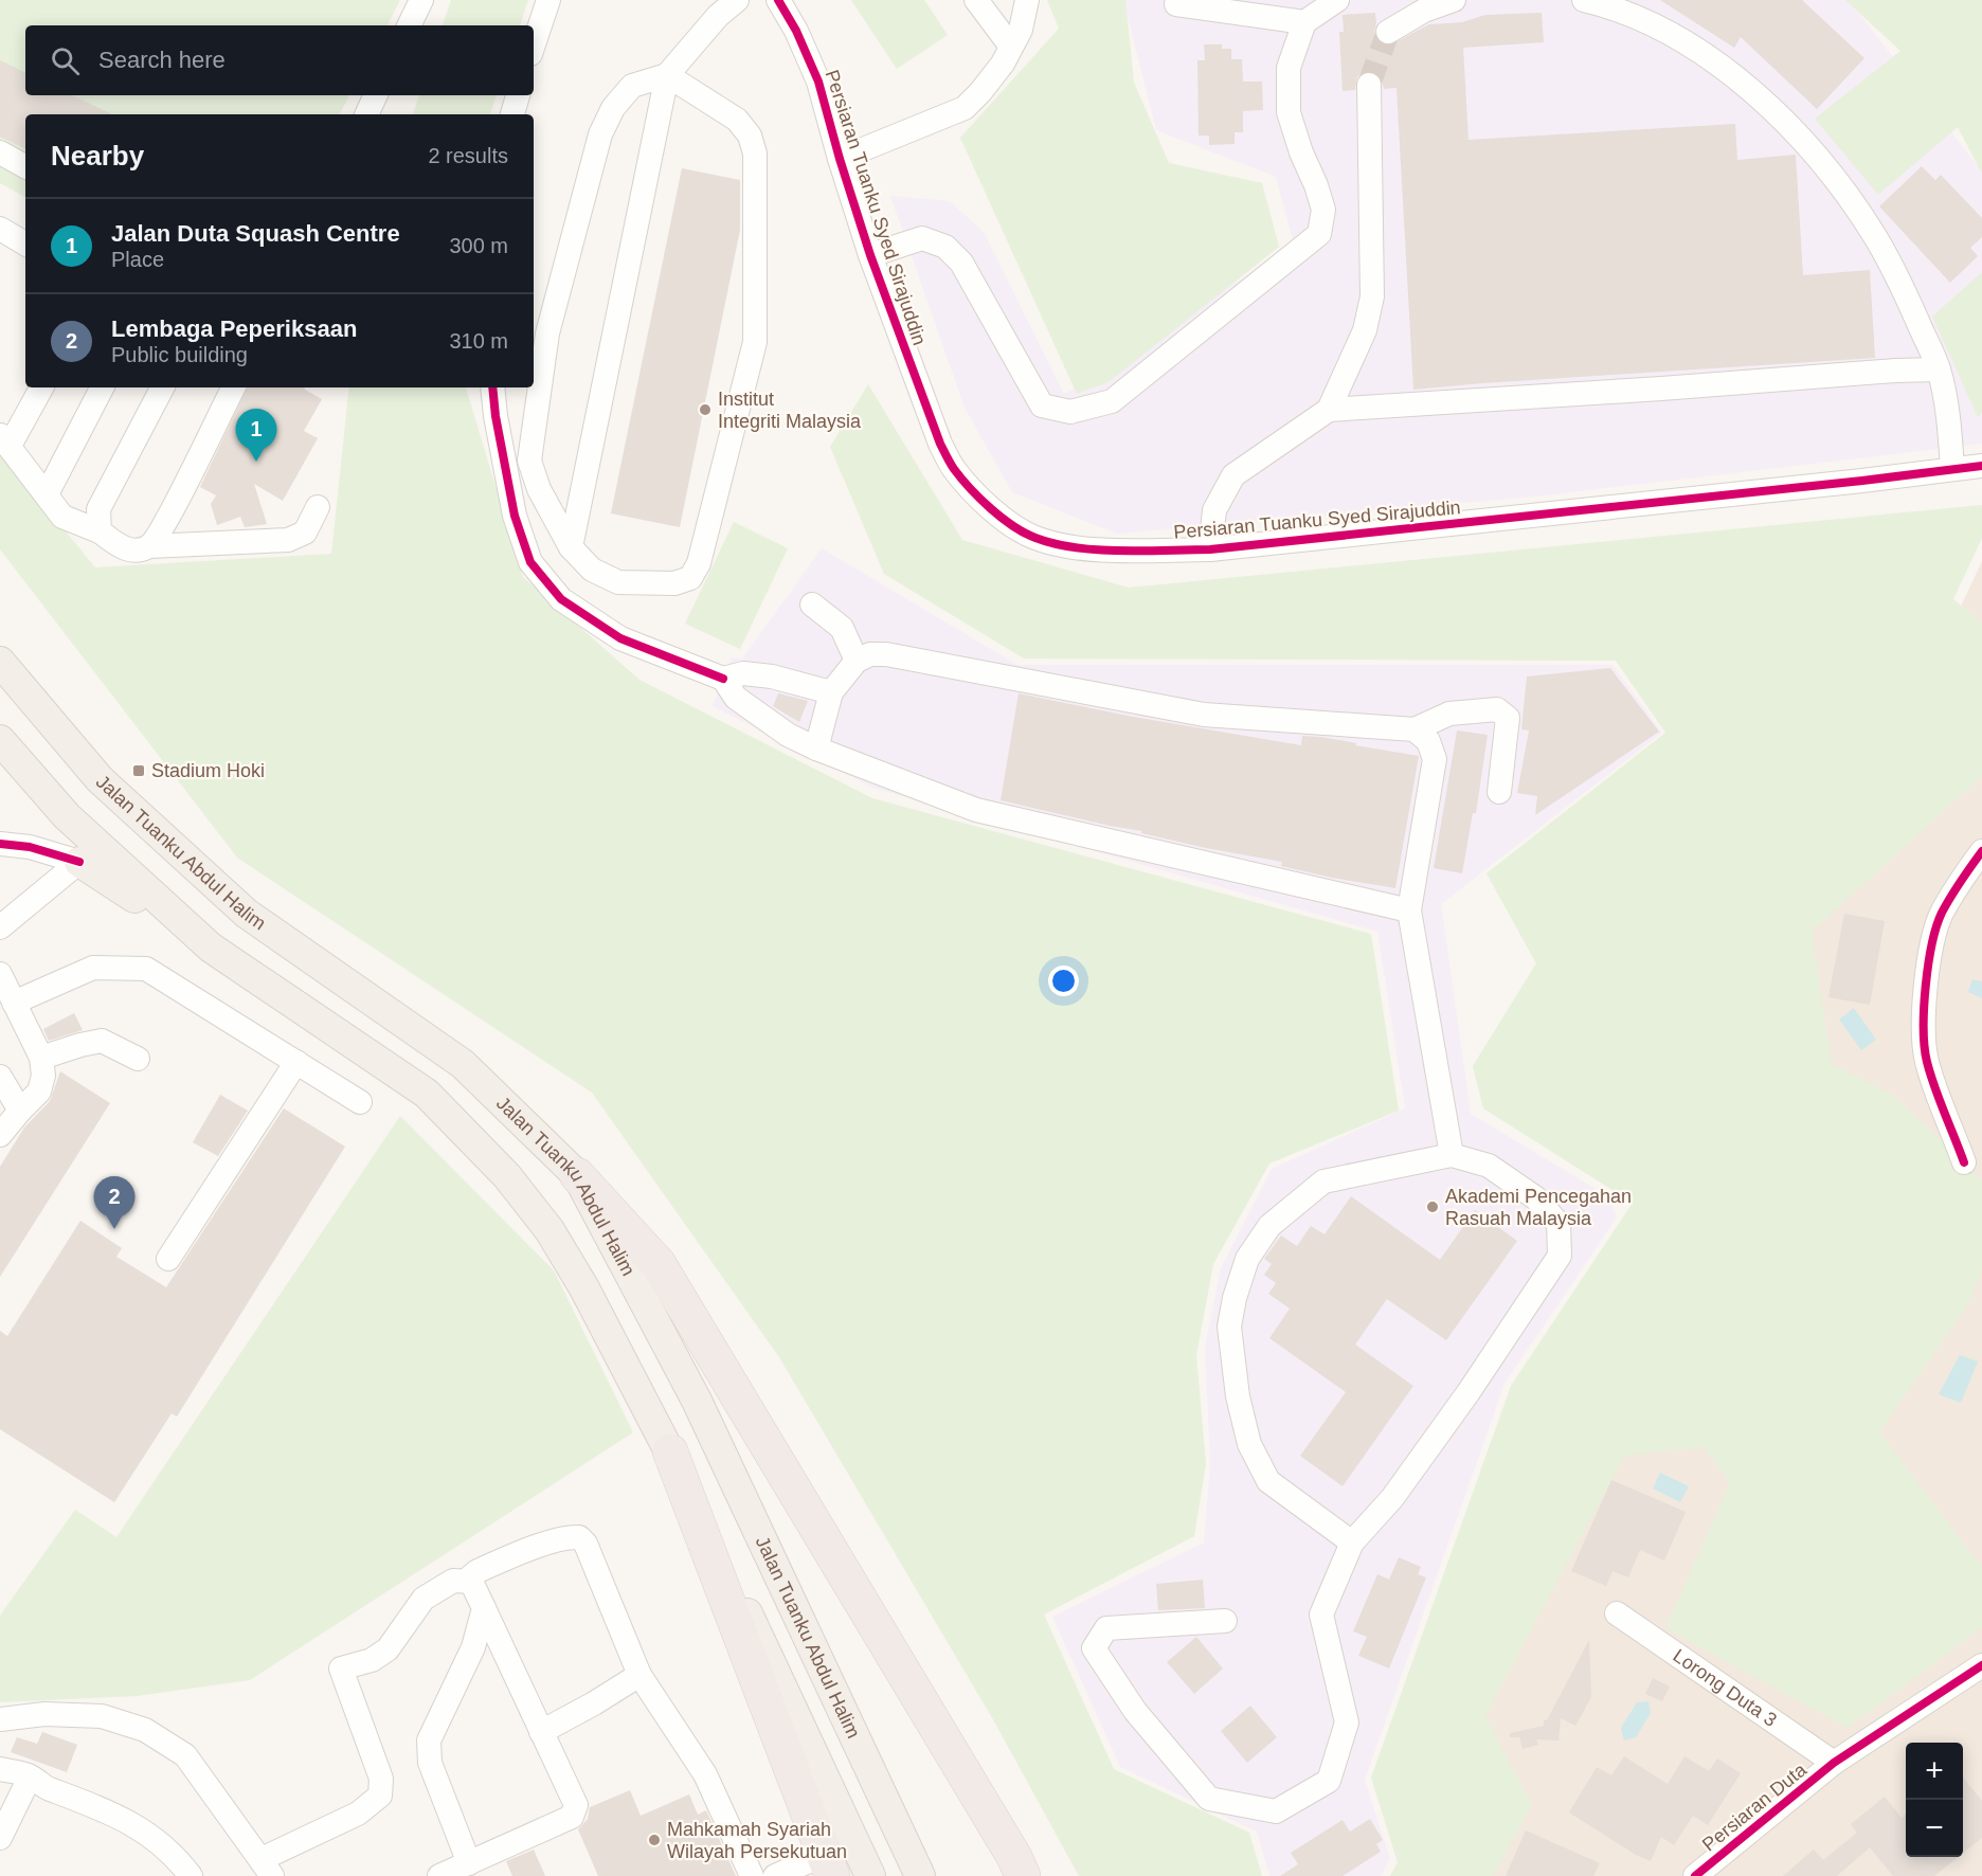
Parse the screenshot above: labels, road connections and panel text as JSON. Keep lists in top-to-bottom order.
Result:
{
  "streets": {
    "main road": ["Jalan Tuanku Abdul Halim"],
    "street": ["Persiaran Tuanku Syed Sirajuddin", "Lorong Duta 3", "Persiaran Duta"]
  },
  "crossings": [
    ["Lorong Duta 3", "Persiaran Duta"]
  ],
  "places": {
    "other": ["Institut Integriti Malaysia", "Akademi Pencegahan Rasuah Malaysia", "Mahkamah Syariah Wilayah Persekutuan"],
    "transit": ["Stadium Hoki"]
  },
  "page": {
    "search": "Search here",
    "heading": ["Nearby", "2 results"],
    "list": [
      {
        "mark": "1",
        "name": "Jalan Duta Squash Centre",
        "note": "Place",
        "value": "300 m"
      },
      {
        "mark": "2",
        "name": "Lembaga Peperiksaan",
        "note": "Public building",
        "value": "310 m"
      }
    ],
    "pins": ["1", "2"],
    "map_buttons": ["+", "−"]
  }
}
